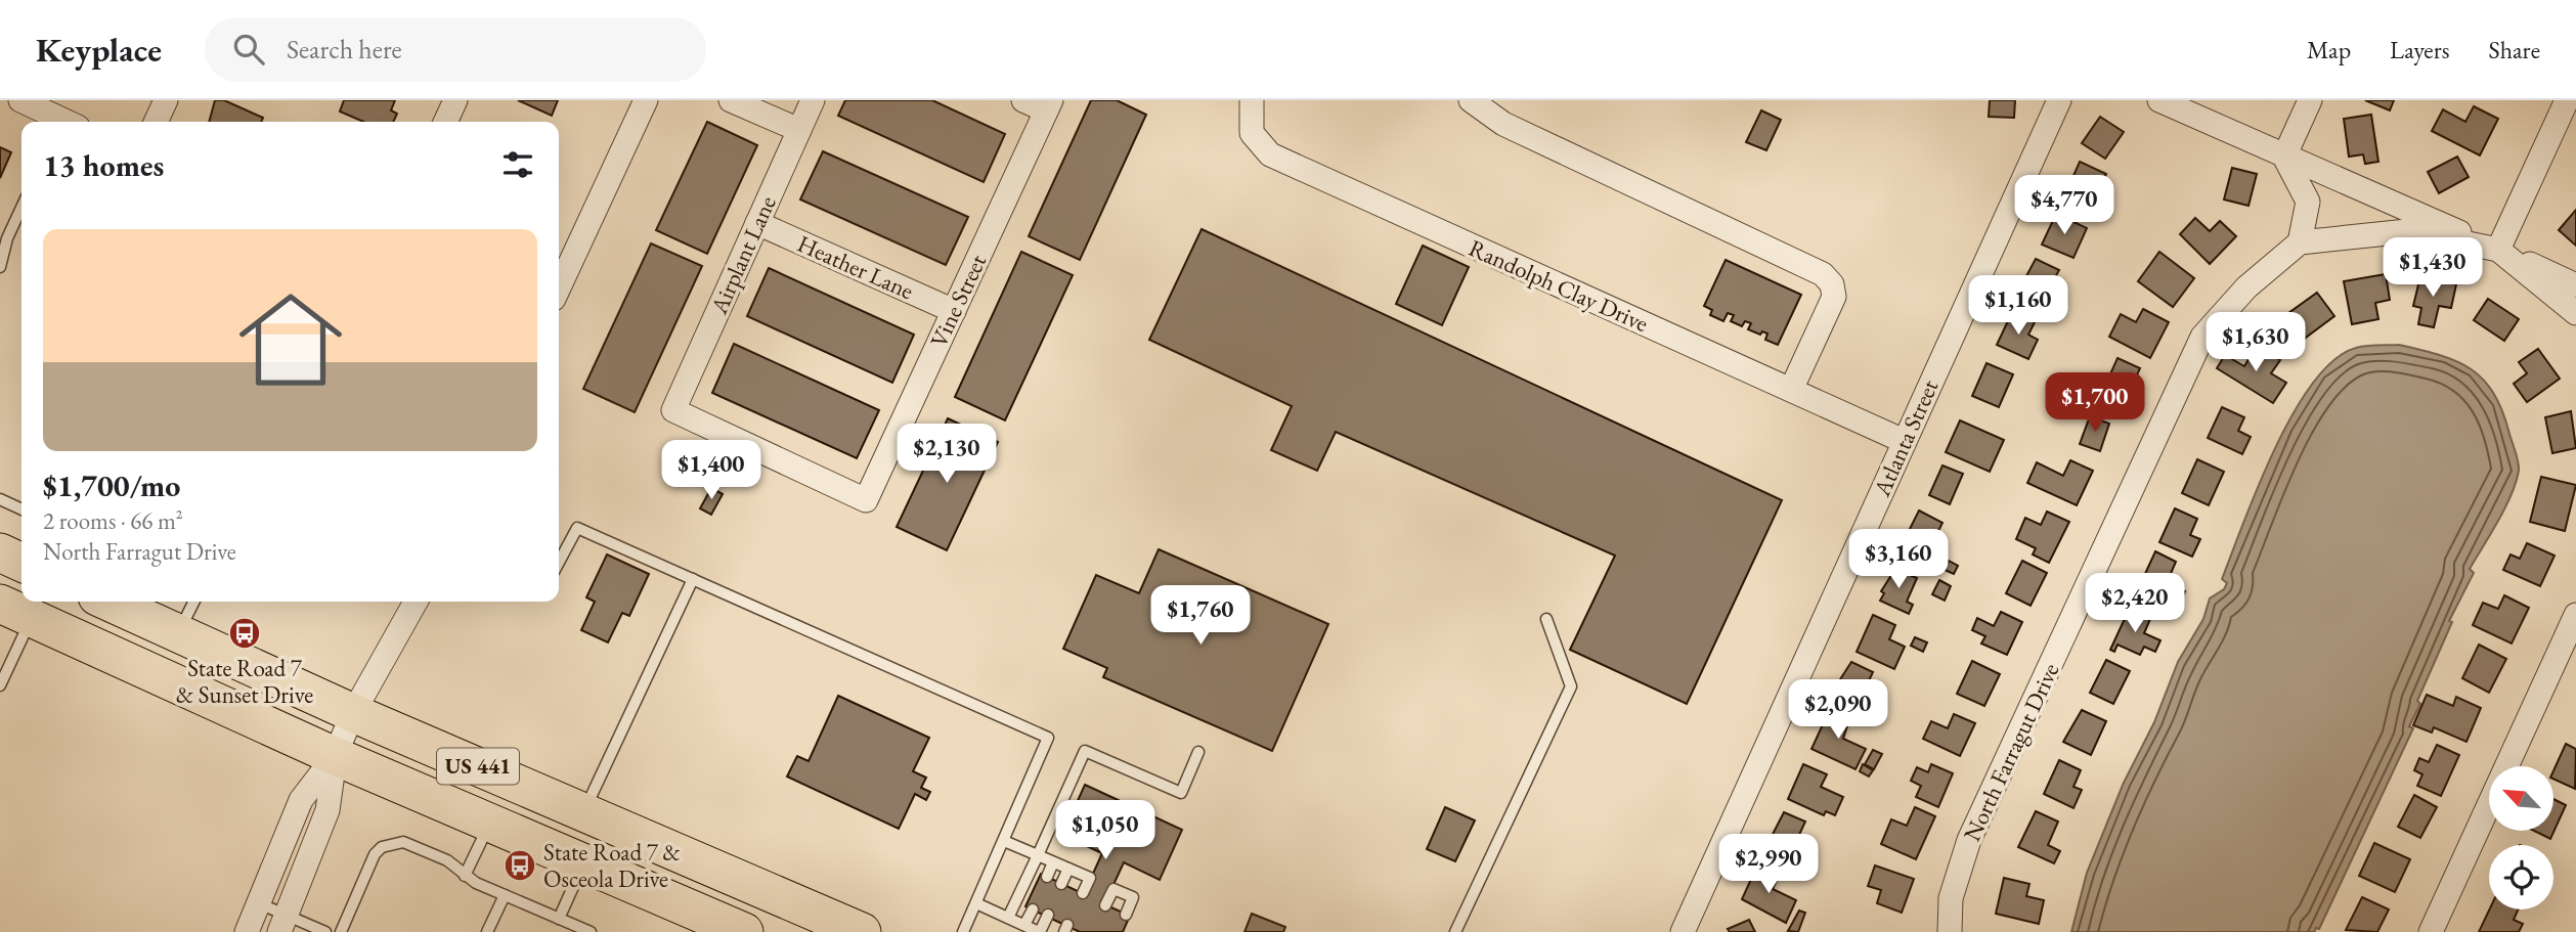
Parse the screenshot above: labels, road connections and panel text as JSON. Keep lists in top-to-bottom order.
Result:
{
  "streets": {
    "main road": ["US 441"],
    "street": [
      "Airplant Lane",
      "Heather Lane",
      "Randolph Clay Drive",
      "Vine Street",
      "Atlanta Street",
      "North Farragut Drive"
    ]
  },
  "crossings": [
    ["Airplant Lane", "Heather Lane"],
    ["Airplant Lane", "Vine Street"],
    ["Heather Lane", "Vine Street"],
    ["Randolph Clay Drive", "Atlanta Street"]
  ],
  "places": {
    "bus stop": ["State Road 7 & Sunset Drive", "State Road 7 & Osceola Drive"]
  },
  "north": "top left",
  "page": {
    "header": "Keyplace",
    "search": "Search here",
    "nav": ["Map", "Layers", "Share"],
    "heading": "13 homes",
    "price": [
      "$4,770",
      "$1,430",
      "$1,160",
      "$1,630",
      "$1,700",
      "$2,130",
      "$1,400",
      "$3,160",
      "$2,420",
      "$1,760",
      "$2,090",
      "$1,050",
      "$2,990"
    ],
    "list": [
      {
        "name": "$1,700/mo",
        "note": "2 rooms · 66 m² · North Farragut Drive"
      }
    ]
  }
}
